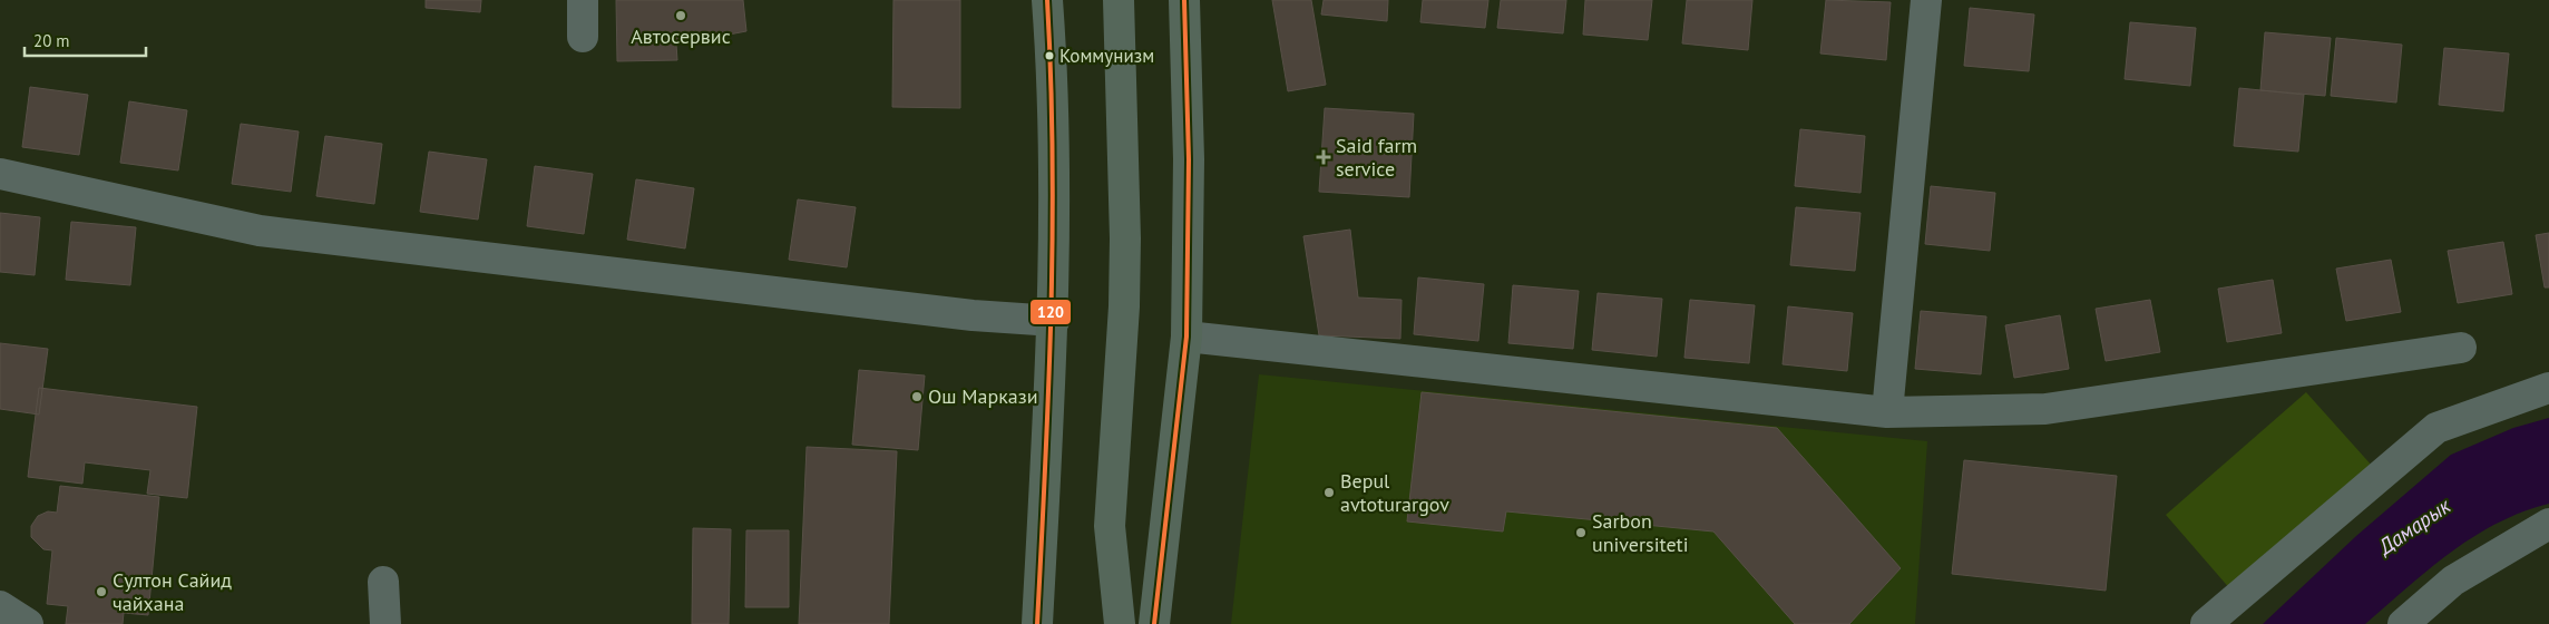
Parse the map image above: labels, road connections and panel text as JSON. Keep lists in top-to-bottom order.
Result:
{
  "water": ["Дамарык"],
  "places": {
    "other": [
      "Автосервис",
      "Коммунизм",
      "Ош Маркази",
      "Bepul avtoturargov",
      "Sarbon universiteti",
      "Султон Сайид чайхана"
    ],
    "health": ["Said farm service"]
  },
  "lines": ["transit line 120"],
  "scale_bar": "20 m"
}
